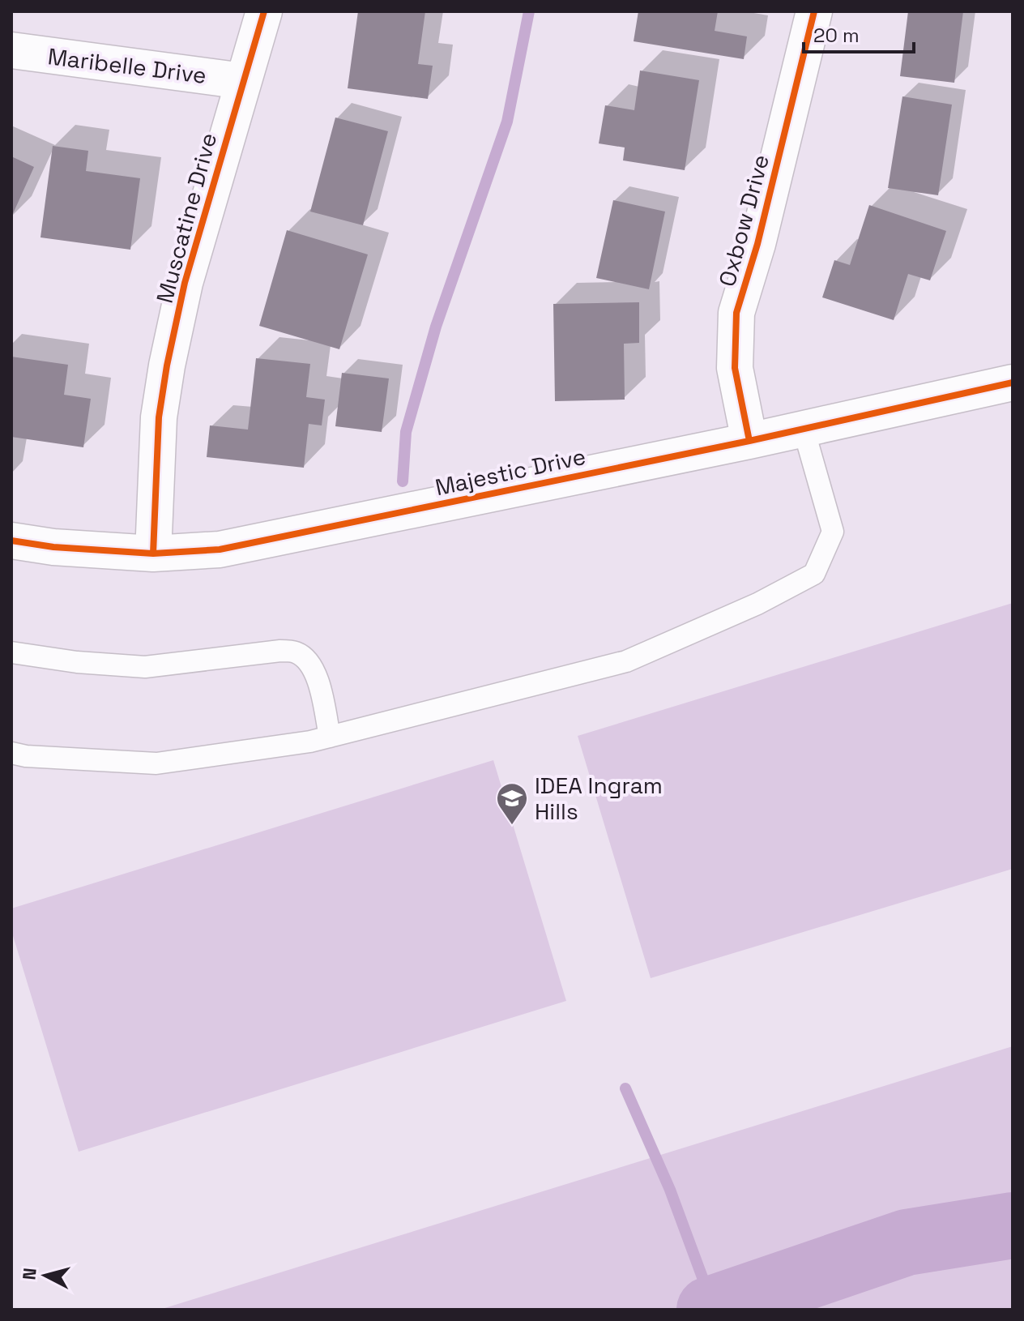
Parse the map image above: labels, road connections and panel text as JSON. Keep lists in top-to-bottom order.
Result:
{
  "streets": {
    "street": [
      "Maribelle Drive",
      "Muscatine Drive",
      "Oxbow Drive",
      "Majestic Drive"
    ]
  },
  "crossings": [
    ["Maribelle Drive", "Muscatine Drive"],
    ["Muscatine Drive", "Majestic Drive"],
    ["Oxbow Drive", "Majestic Drive"]
  ],
  "places": {
    "school or university": ["IDEA Ingram Hills"]
  },
  "scale_bar": "20 m",
  "north": "left"
}
